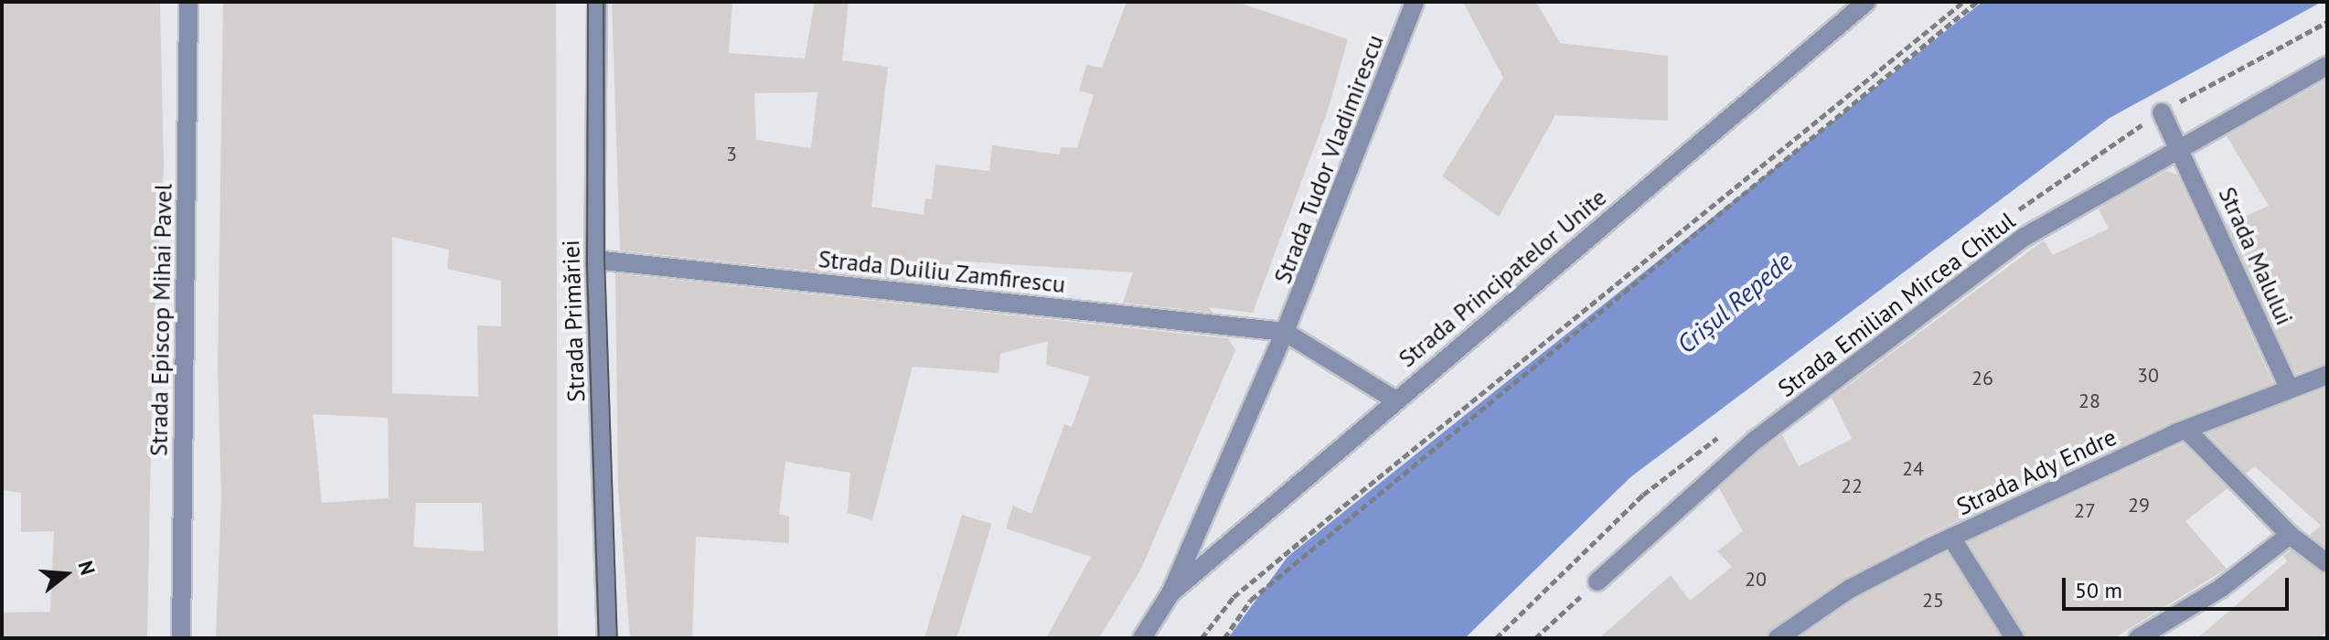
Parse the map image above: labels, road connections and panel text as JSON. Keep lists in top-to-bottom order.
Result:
{
  "streets": {
    "street": [
      "Strada Tudor Vladimirescu",
      "Strada Malului",
      "Strada Duiliu Zamfirescu",
      "Strada Principatelor Unite",
      "Strada Emilian Mircea Chitul",
      "Strada Episcop Mihai Pavel",
      "Strada Primăriei",
      "Strada Ady Endre"
    ]
  },
  "crossings": [
    ["Strada Tudor Vladimirescu", "Strada Duiliu Zamfirescu"],
    ["Strada Tudor Vladimirescu", "Strada Principatelor Unite"],
    ["Strada Malului", "Strada Emilian Mircea Chitul"],
    ["Strada Malului", "Strada Ady Endre"],
    ["Strada Duiliu Zamfirescu", "Strada Primăriei"]
  ],
  "water": ["Crișul Repede"],
  "house_numbers": [
    "3",
    "30",
    "26",
    "28",
    "24",
    "22",
    "29",
    "27",
    "20",
    "25"
  ],
  "scale_bar": "50 m",
  "north": "right"
}
